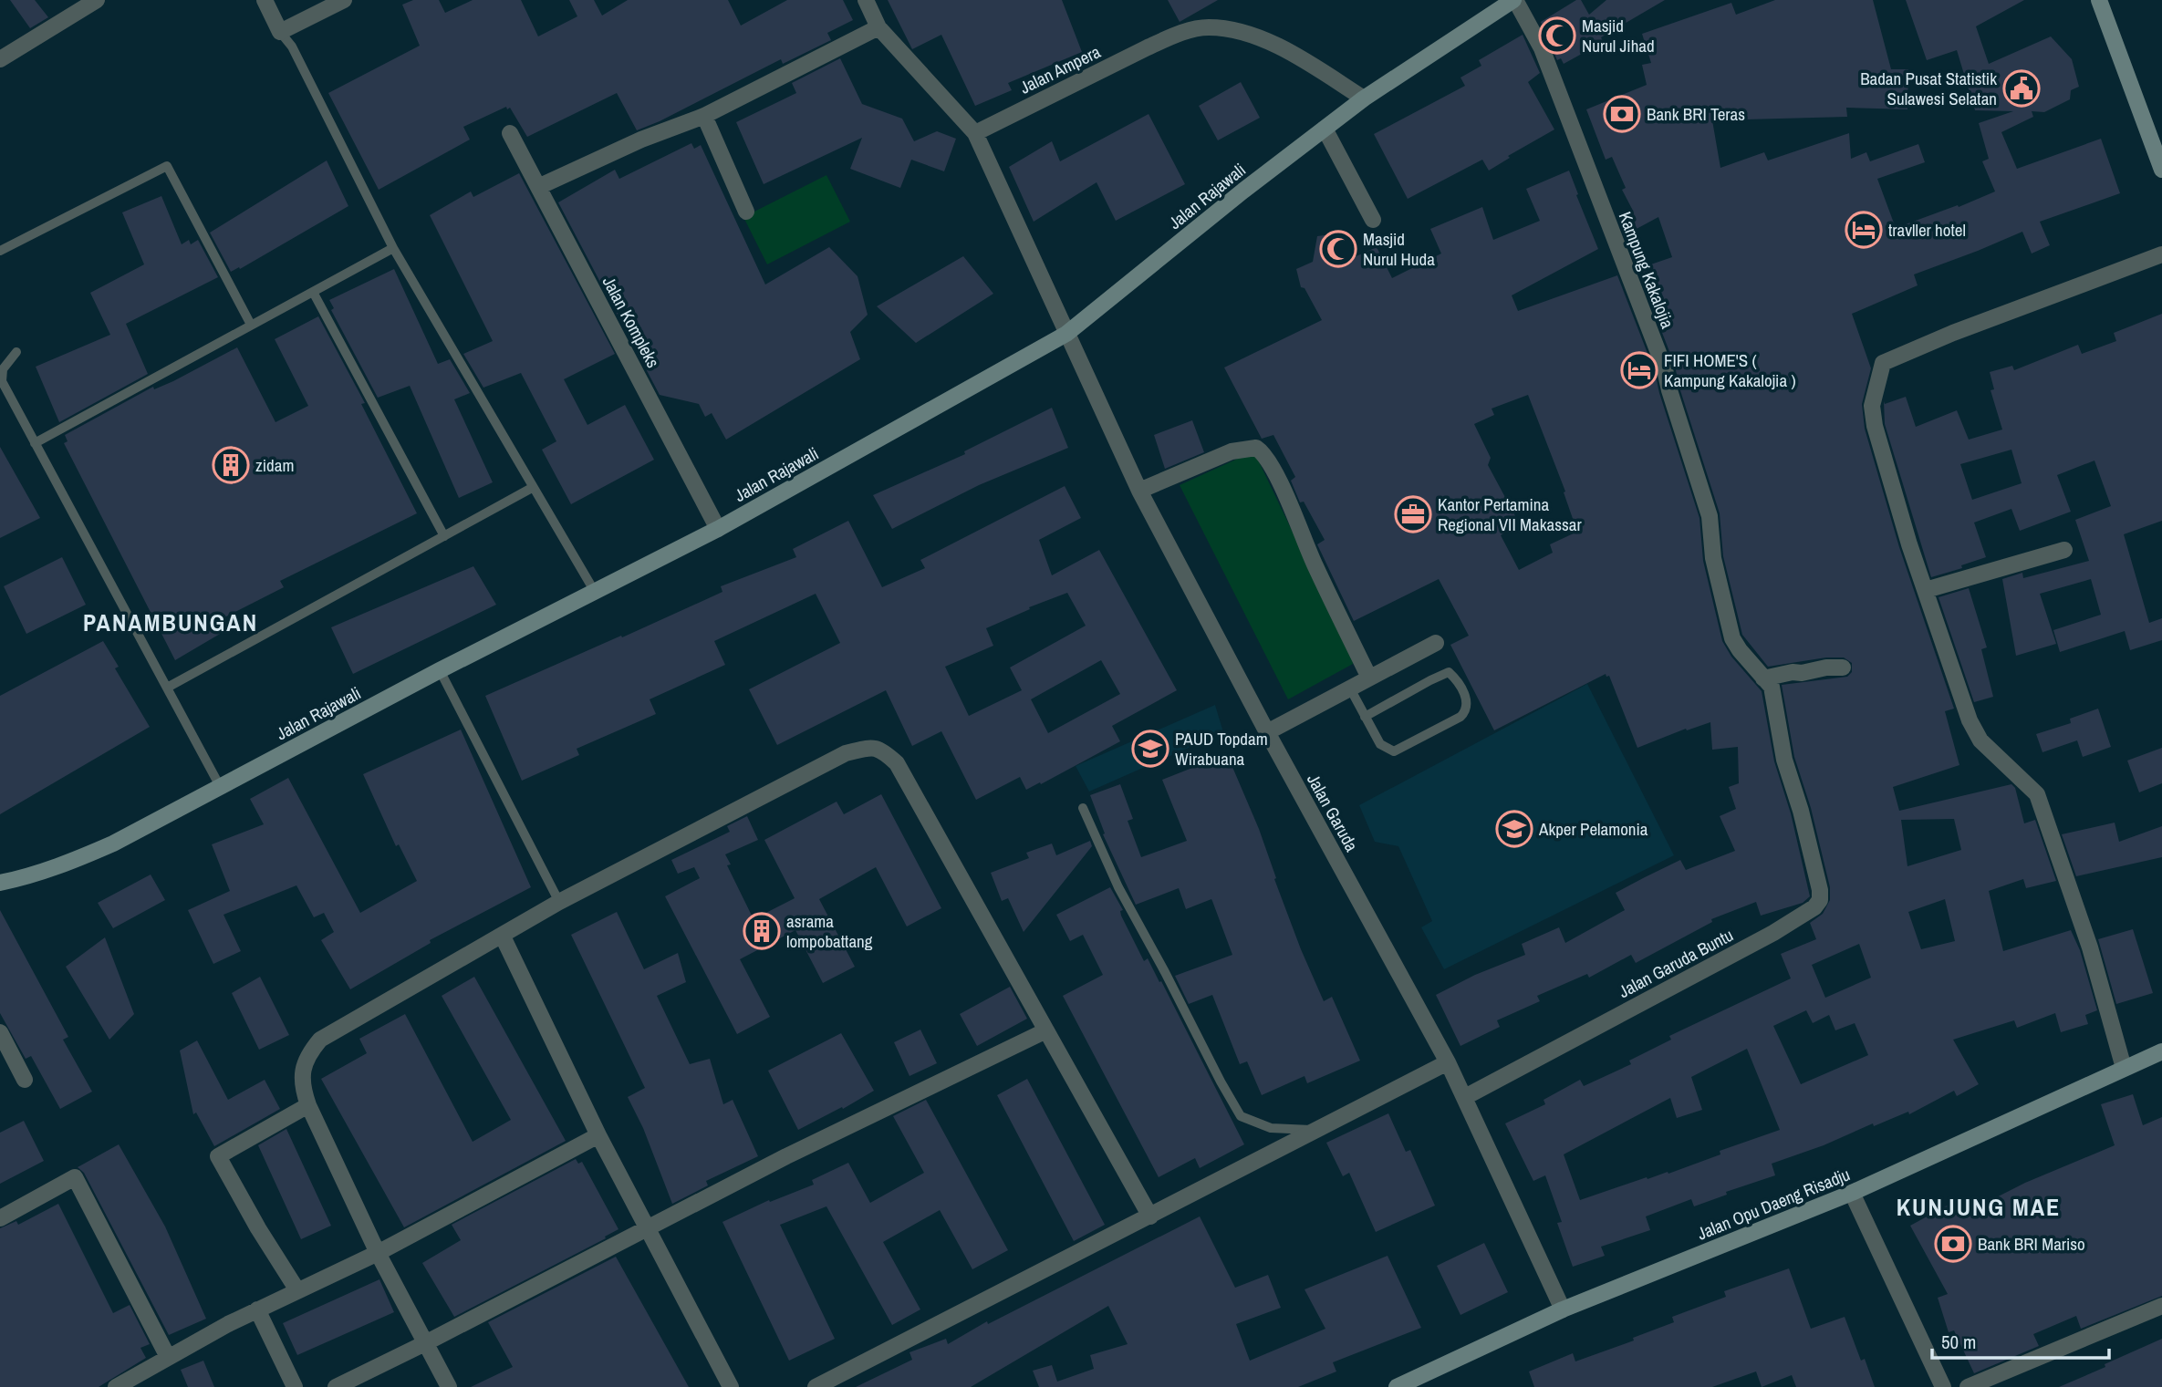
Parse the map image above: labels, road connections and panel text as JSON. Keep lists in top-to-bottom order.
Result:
{
  "streets": {
    "main road": ["Jalan Rajawali", "Jalan Opu Daeng Risadju"],
    "street": [
      "Jalan Ampera",
      "Kampung Kakalojia",
      "Jalan Kompleks",
      "Jalan Garuda",
      "Jalan Garuda Buntu"
    ]
  },
  "crossings": [
    ["Jalan Ampera", "Jalan Rajawali"],
    ["Jalan Rajawali", "Kampung Kakalojia"],
    ["Jalan Rajawali", "Jalan Kompleks"],
    ["Jalan Rajawali", "Jalan Garuda"],
    ["Kampung Kakalojia", "Jalan Garuda Buntu"],
    ["Jalan Garuda", "Jalan Garuda Buntu"],
    ["Jalan Garuda", "Jalan Opu Daeng Risadju"]
  ],
  "districts": ["PANAMBUNGAN", "KUNJUNG MAE"],
  "places": {
    "mosque": ["Masjid Nurul Jihad", "Masjid Nurul Huda"],
    "public building": ["Badan Pusat Statistik Sulawesi Selatan"],
    "bank": ["Bank BRI Teras", "Bank BRI Mariso"],
    "hotel": ["travller hotel", "FIFI HOME'S ( Kampung Kakalojia )"],
    "building": ["zidam", "asrama lompobattang"],
    "office": ["Kantor Pertamina Regional VII Makassar"],
    "school or university": ["PAUD Topdam Wirabuana", "Akper Pelamonia"]
  },
  "scale_bar": "50 m"
}
